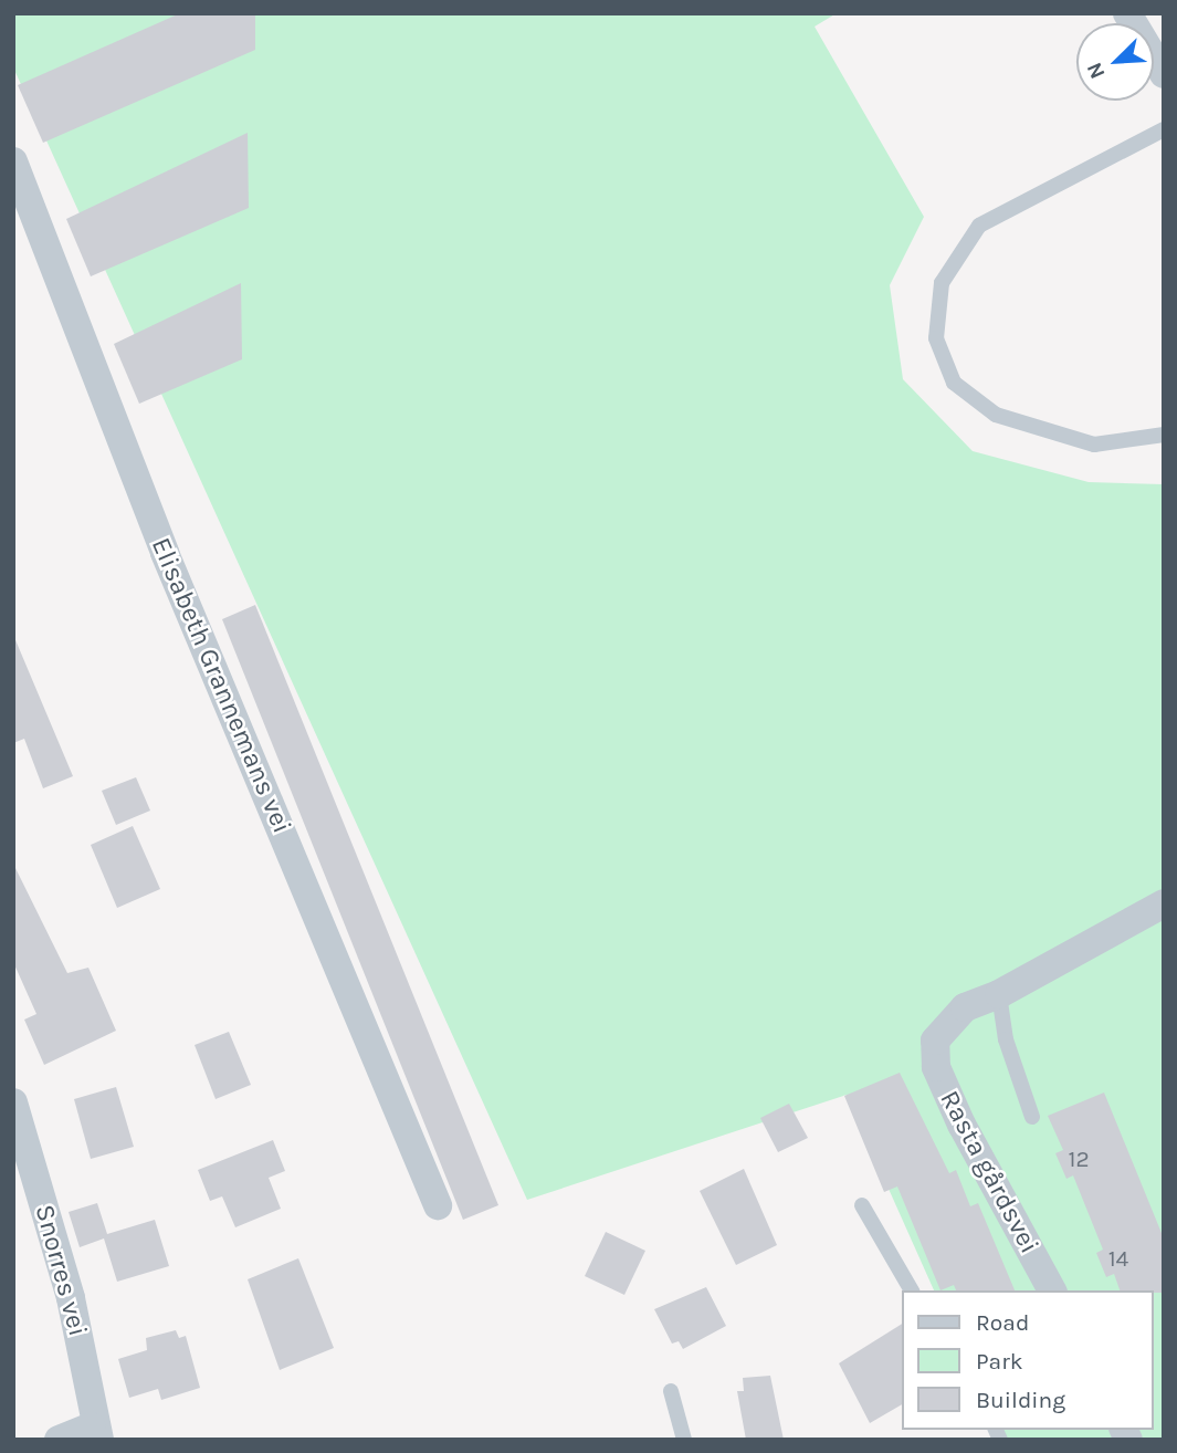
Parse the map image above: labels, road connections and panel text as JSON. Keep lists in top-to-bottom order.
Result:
{
  "streets": {
    "street": ["Elisabeth Grannemans vei", "Rasta gårdsvei", "Snorres vei"]
  },
  "house_numbers": ["12", "14"],
  "legend": ["Road", "Park", "Building"],
  "north": "bottom left"
}
